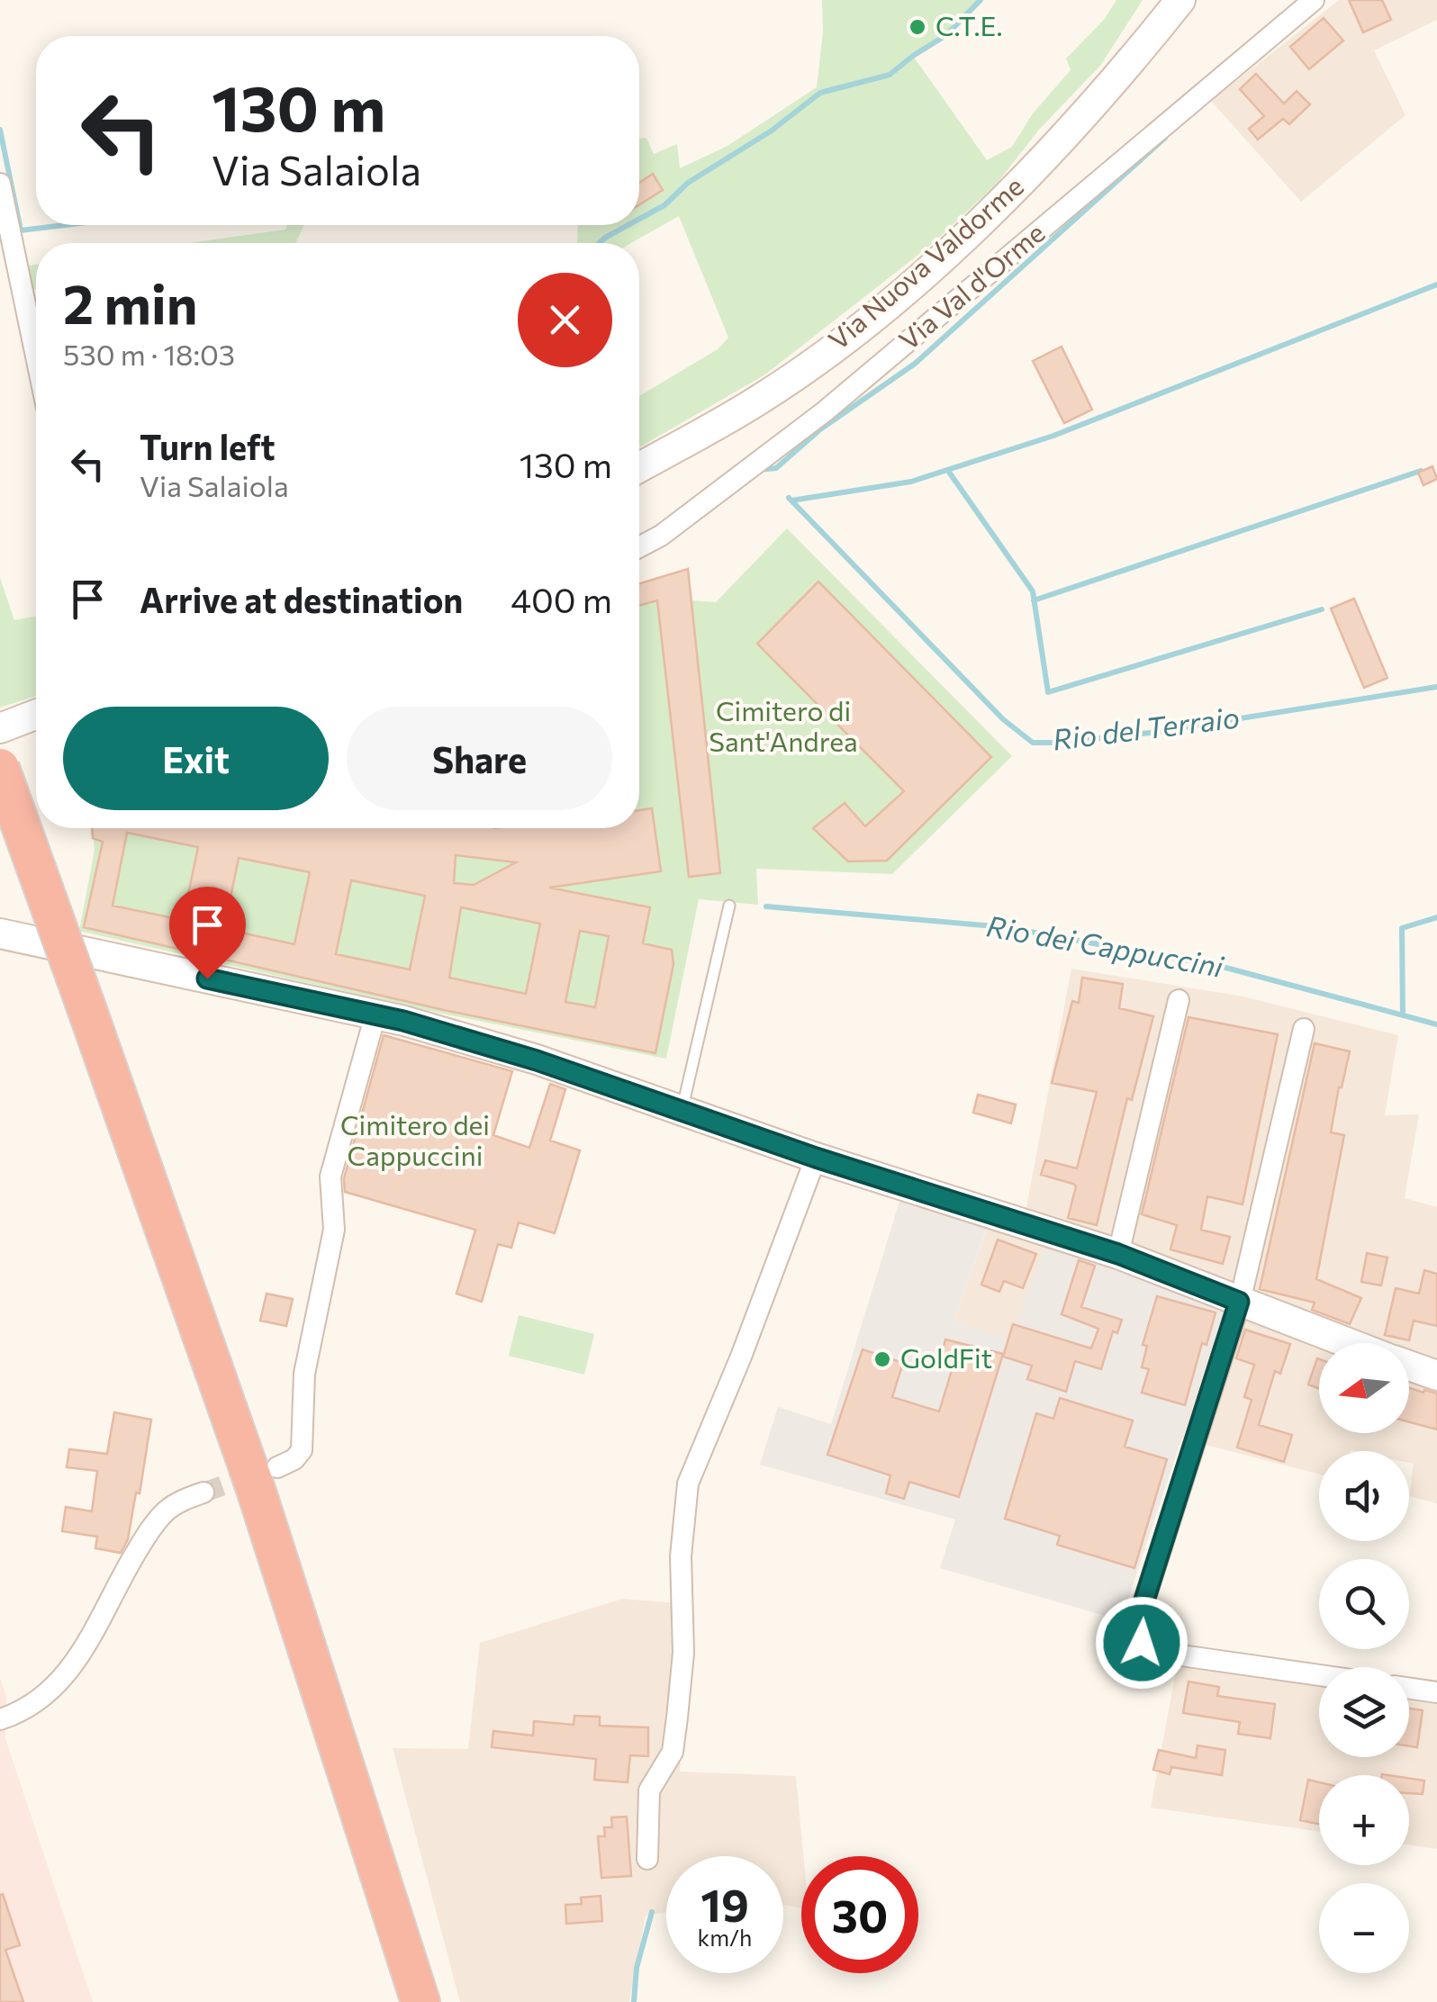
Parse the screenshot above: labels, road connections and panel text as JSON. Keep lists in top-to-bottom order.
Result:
{
  "streets": {
    "street": ["Via Nuova Valdorme", "Via Val d'Orme"]
  },
  "water": ["Rio del Terraio", "Rio dei Cappuccini"],
  "parks": ["Cimitero di Sant'Andrea", "Cimitero dei Cappuccini"],
  "places": ["C.T.E.", "GoldFit"],
  "north": "left",
  "page": {
    "turn": ["130 m", "Via Salaiola"],
    "heading": ["2 min", "530 m · 18:03"],
    "list": [
      {
        "name": "Turn left",
        "note": "Via Salaiola",
        "value": "130 m"
      },
      {
        "name": "Arrive at destination",
        "value": "400 m"
      }
    ],
    "buttons": ["Exit", "Share"],
    "map_buttons": ["+", "−"],
    "speed": "19 km/h",
    "limit": "30"
  }
}
